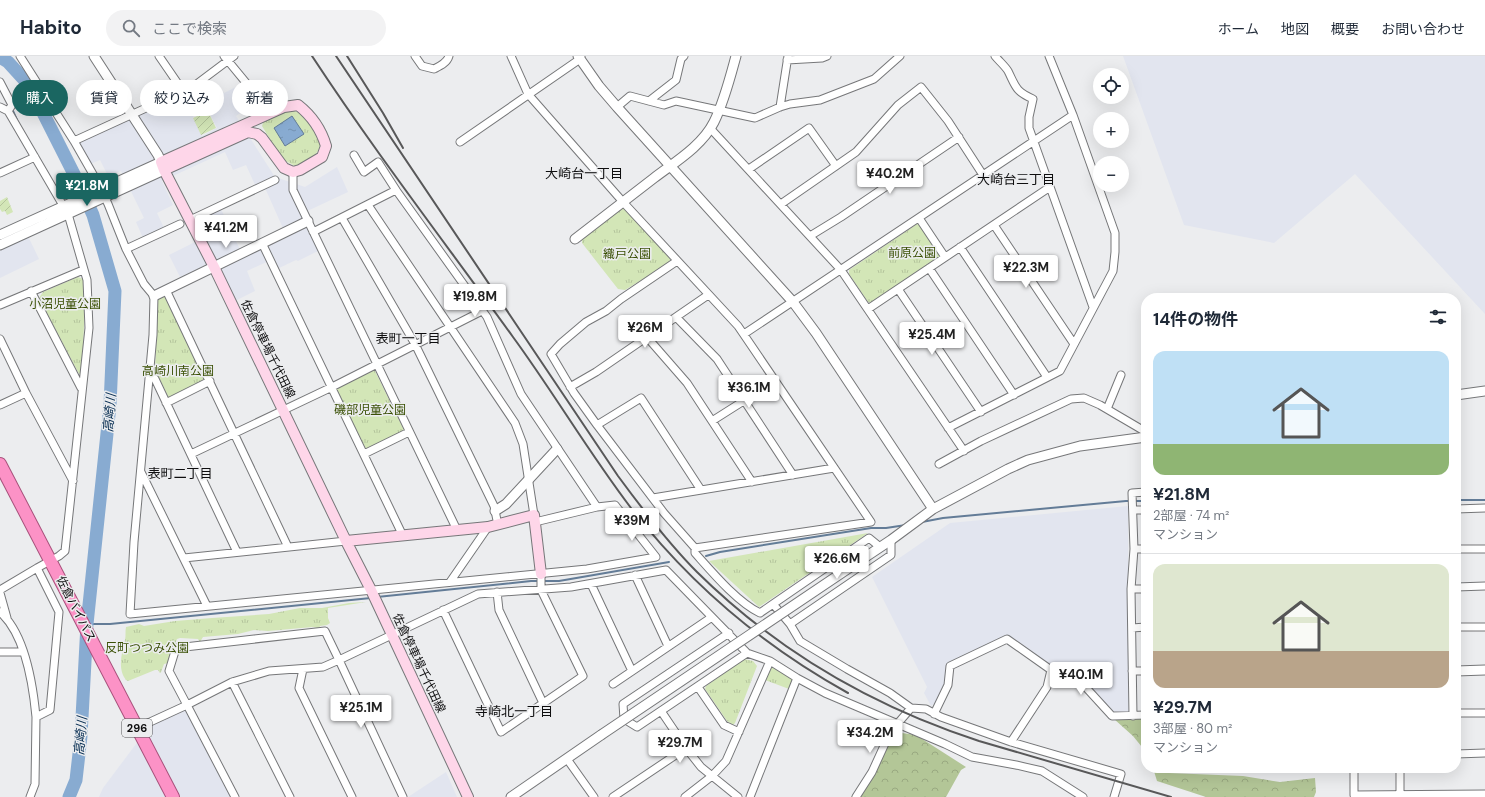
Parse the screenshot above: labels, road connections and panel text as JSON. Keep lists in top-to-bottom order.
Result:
{
  "streets": {
    "highway": ["佐倉バイパス", "296"],
    "main road": ["佐倉停車場千代田線"]
  },
  "districts": [
    "大崎台一丁目",
    "大崎台三丁目",
    "表町一丁目",
    "表町二丁目",
    "寺崎北一丁目"
  ],
  "water": ["高崎川"],
  "parks": [
    "前原公園",
    "織戸公園",
    "小沼児童公園",
    "高崎川南公園",
    "磯部児童公園",
    "反町つつみ公園"
  ],
  "page": {
    "header": "Habito",
    "search": "ここで検索",
    "nav": [
      "ホーム",
      "地図",
      "概要",
      "お問い合わせ"
    ],
    "map_buttons": ["+", "−"],
    "chip": [
      "購入",
      "賃貸",
      "絞り込み",
      "新着"
    ],
    "price": [
      "¥40.2M",
      "¥21.8M",
      "¥41.2M",
      "¥22.3M",
      "¥19.8M",
      "¥26M",
      "¥25.4M",
      "¥36.1M",
      "¥39M",
      "¥26.6M",
      "¥40.1M",
      "¥25.1M",
      "¥34.2M",
      "¥29.7M"
    ],
    "heading": "14件の物件",
    "list": [
      {
        "name": "¥21.8M",
        "note": "2部屋 · 74 m² · マンション"
      },
      {
        "name": "¥29.7M",
        "note": "3部屋 · 80 m² · マンション"
      }
    ]
  }
}
